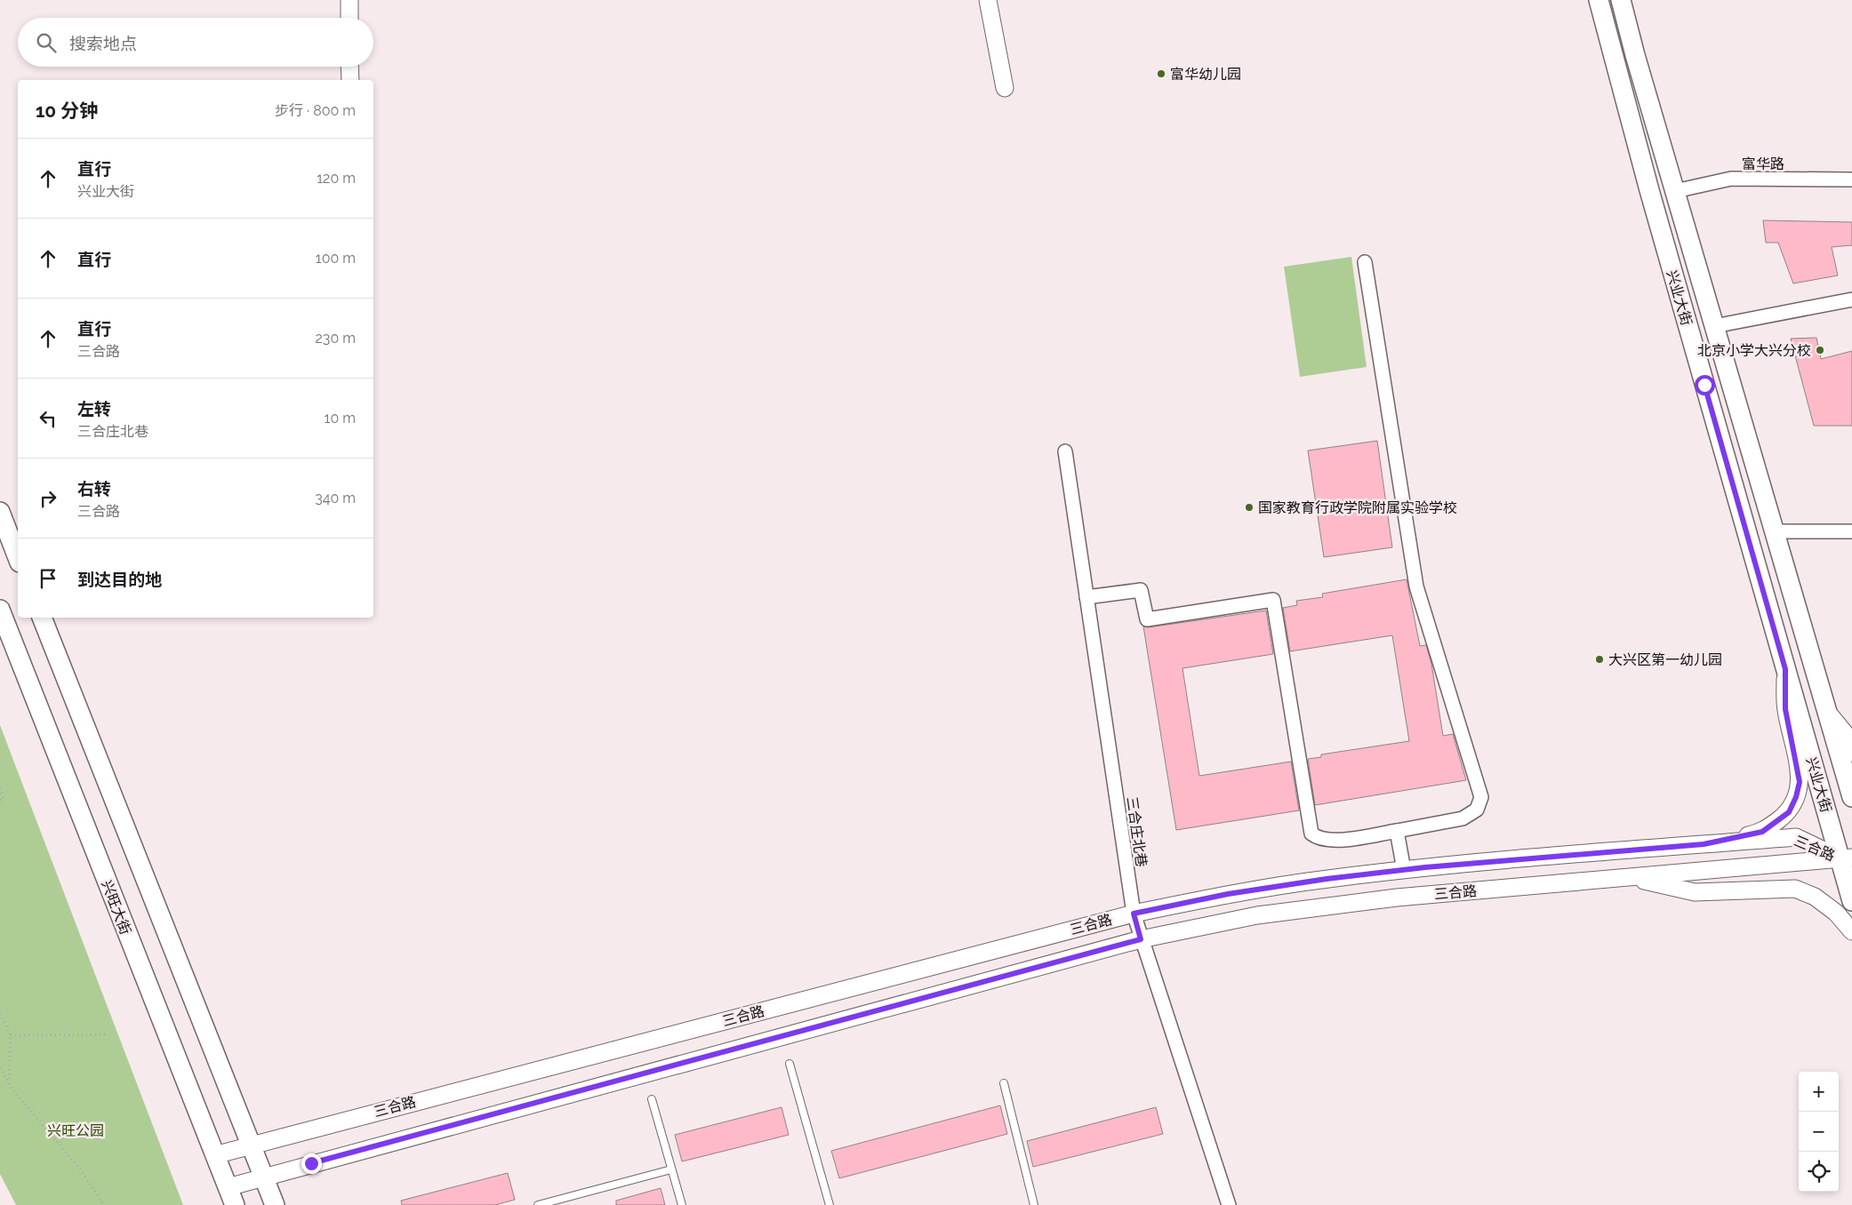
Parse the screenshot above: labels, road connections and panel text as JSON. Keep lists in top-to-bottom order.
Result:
{
  "streets": {
    "main road": ["兴业大街", "兴旺大街"],
    "street": ["富华路", "三合庄北巷", "三合路"]
  },
  "crossings": [
    ["富华路", "兴业大街"],
    ["兴业大街", "三合路"],
    ["三合庄北巷", "三合路"],
    ["三合路", "兴旺大街"]
  ],
  "parks": ["兴旺公园"],
  "places": [
    "富华幼儿园",
    "北京小学大兴分校",
    "国家教育行政学院附属实验学校",
    "大兴区第一幼儿园"
  ],
  "page": {
    "search": "搜索地点",
    "heading": ["10 分钟", "步行 · 800 m"],
    "list": [
      ["直行", "兴业大街", "120 m"],
      ["直行", "100 m"],
      ["直行", "三合路", "230 m"],
      ["左转", "三合庄北巷", "10 m"],
      ["右转", "三合路", "340 m"],
      "到达目的地"
    ],
    "map_buttons": ["+", "−"]
  }
}
